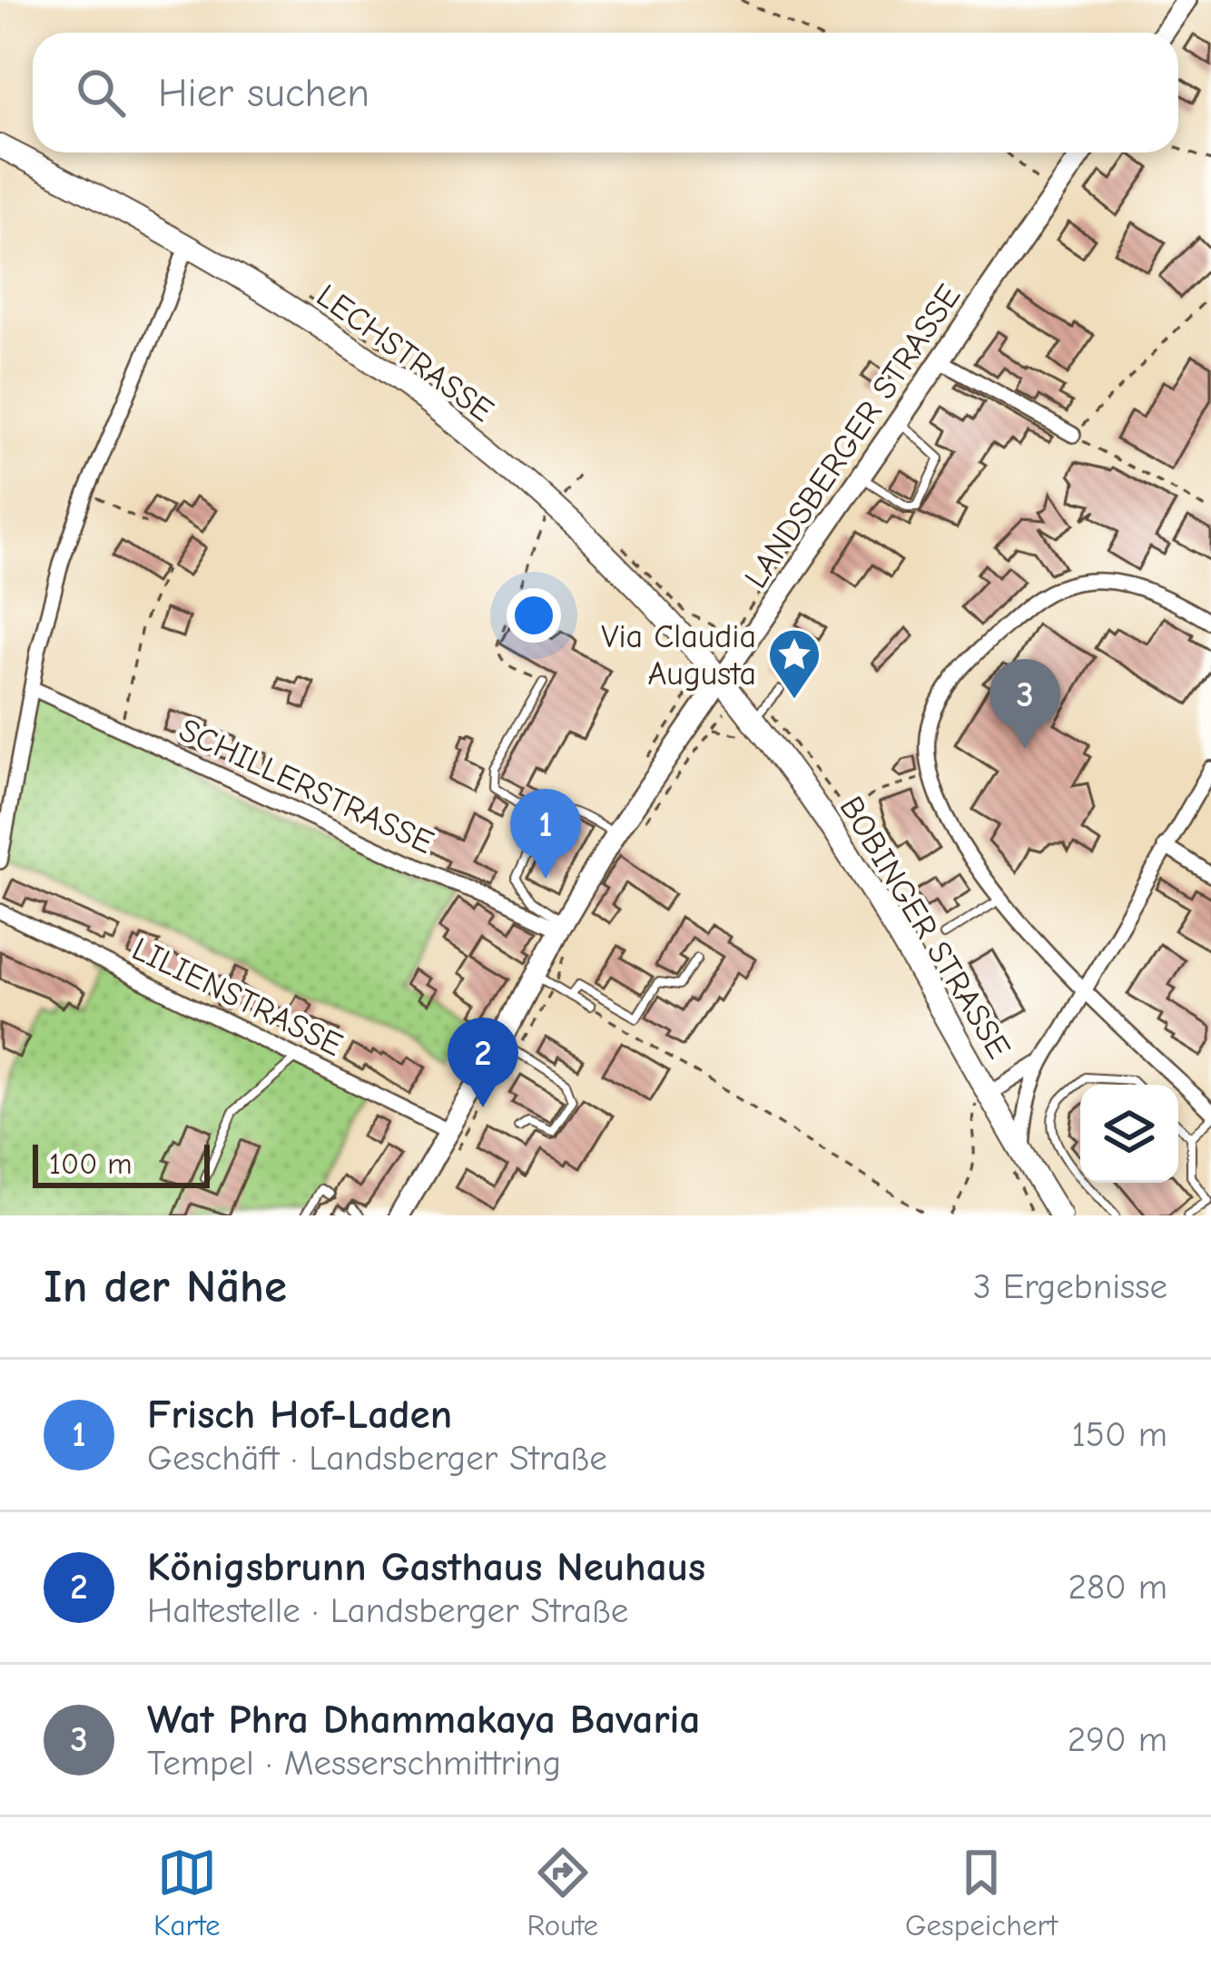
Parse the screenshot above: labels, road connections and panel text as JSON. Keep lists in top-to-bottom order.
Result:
{
  "streets": {
    "main road": ["LECHSTRASSE", "BOBINGER STRASSE"],
    "street": ["LANDSBERGER STRASSE", "SCHILLERSTRASSE", "LILIENSTRASSE"]
  },
  "crossings": [
    ["LECHSTRASSE", "LANDSBERGER STRASSE"],
    ["LECHSTRASSE", "BOBINGER STRASSE"],
    ["LANDSBERGER STRASSE", "SCHILLERSTRASSE"],
    ["LANDSBERGER STRASSE", "BOBINGER STRASSE"],
    ["LANDSBERGER STRASSE", "LILIENSTRASSE"]
  ],
  "places": {
    "place": ["Via Claudia Augusta"]
  },
  "scale_bar": "100 m",
  "page": {
    "search": "Hier suchen",
    "pins": ["3", "1", "2"],
    "scale": "100 m",
    "heading": ["In der Nähe", "3 Ergebnisse"],
    "list": [
      {
        "mark": "1",
        "name": "Frisch Hof-Laden",
        "note": "Geschäft · Landsberger Straße",
        "value": "150 m"
      },
      {
        "mark": "2",
        "name": "Königsbrunn Gasthaus Neuhaus",
        "note": "Haltestelle · Landsberger Straße",
        "value": "280 m"
      },
      {
        "mark": "3",
        "name": "Wat Phra Dhammakaya Bavaria",
        "note": "Tempel · Messerschmittring",
        "value": "290 m"
      }
    ],
    "nav": ["Karte", "Route", "Gespeichert"]
  }
}
